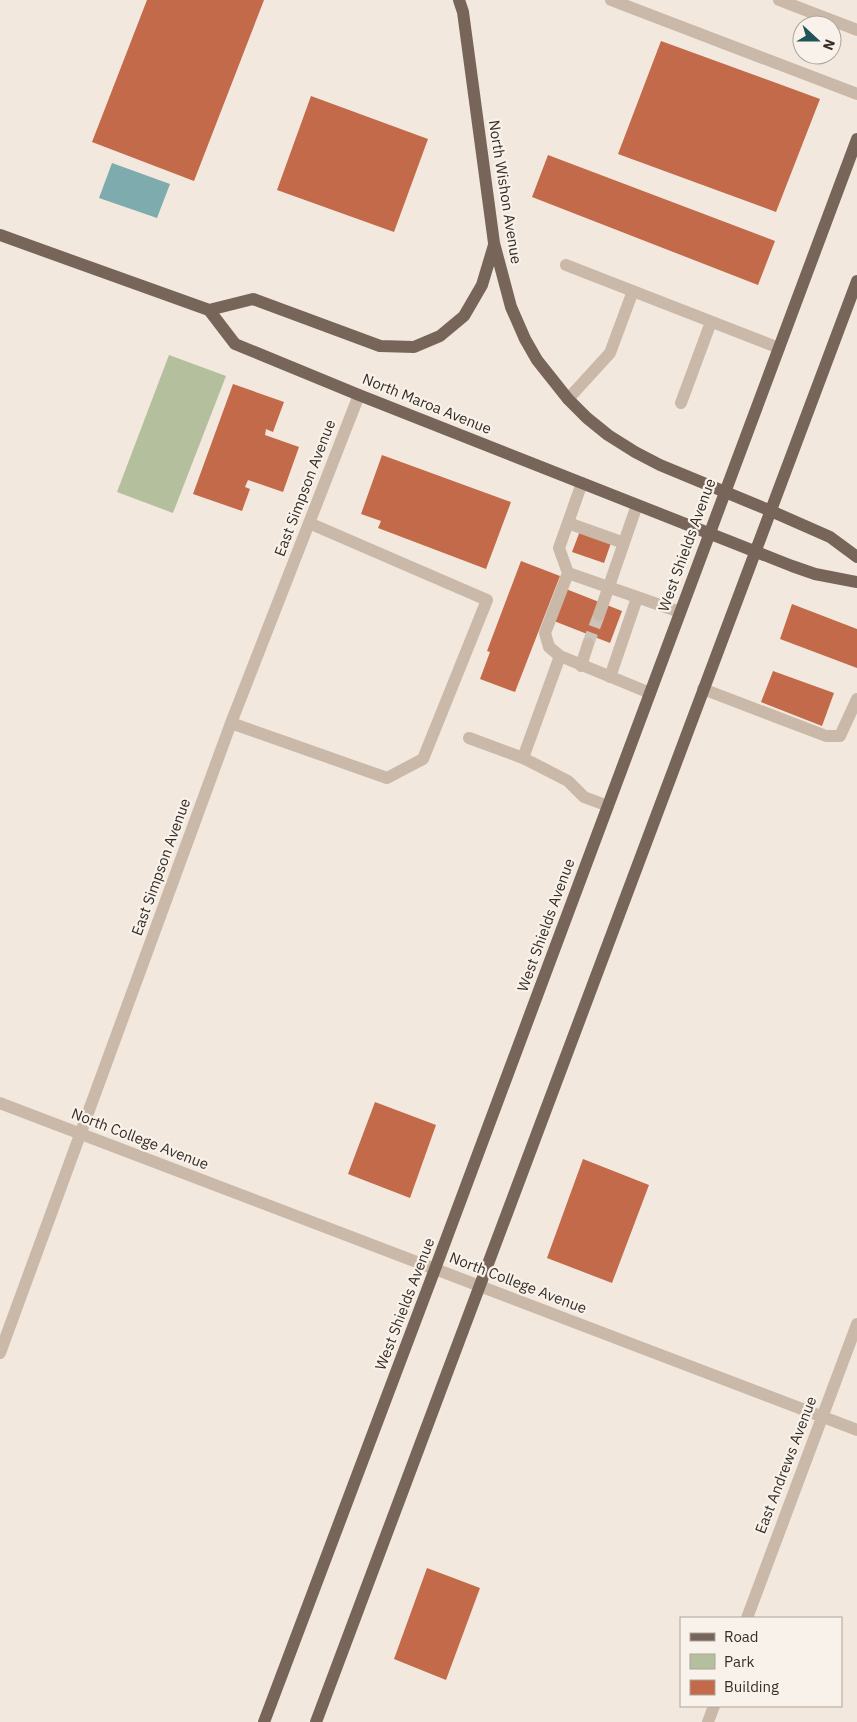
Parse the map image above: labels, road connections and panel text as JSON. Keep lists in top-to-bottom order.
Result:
{
  "streets": {
    "main road": ["North Wishon Avenue", "North Maroa Avenue", "West Shields Avenue"],
    "street": ["East Simpson Avenue", "North College Avenue", "East Andrews Avenue"]
  },
  "crossings": [
    ["North Wishon Avenue", "West Shields Avenue"],
    ["North Maroa Avenue", "East Simpson Avenue"],
    ["North Maroa Avenue", "West Shields Avenue"],
    ["East Simpson Avenue", "North College Avenue"],
    ["West Shields Avenue", "North College Avenue"],
    ["North College Avenue", "East Andrews Avenue"]
  ],
  "legend": ["Road", "Park", "Building"],
  "north": "right"
}
